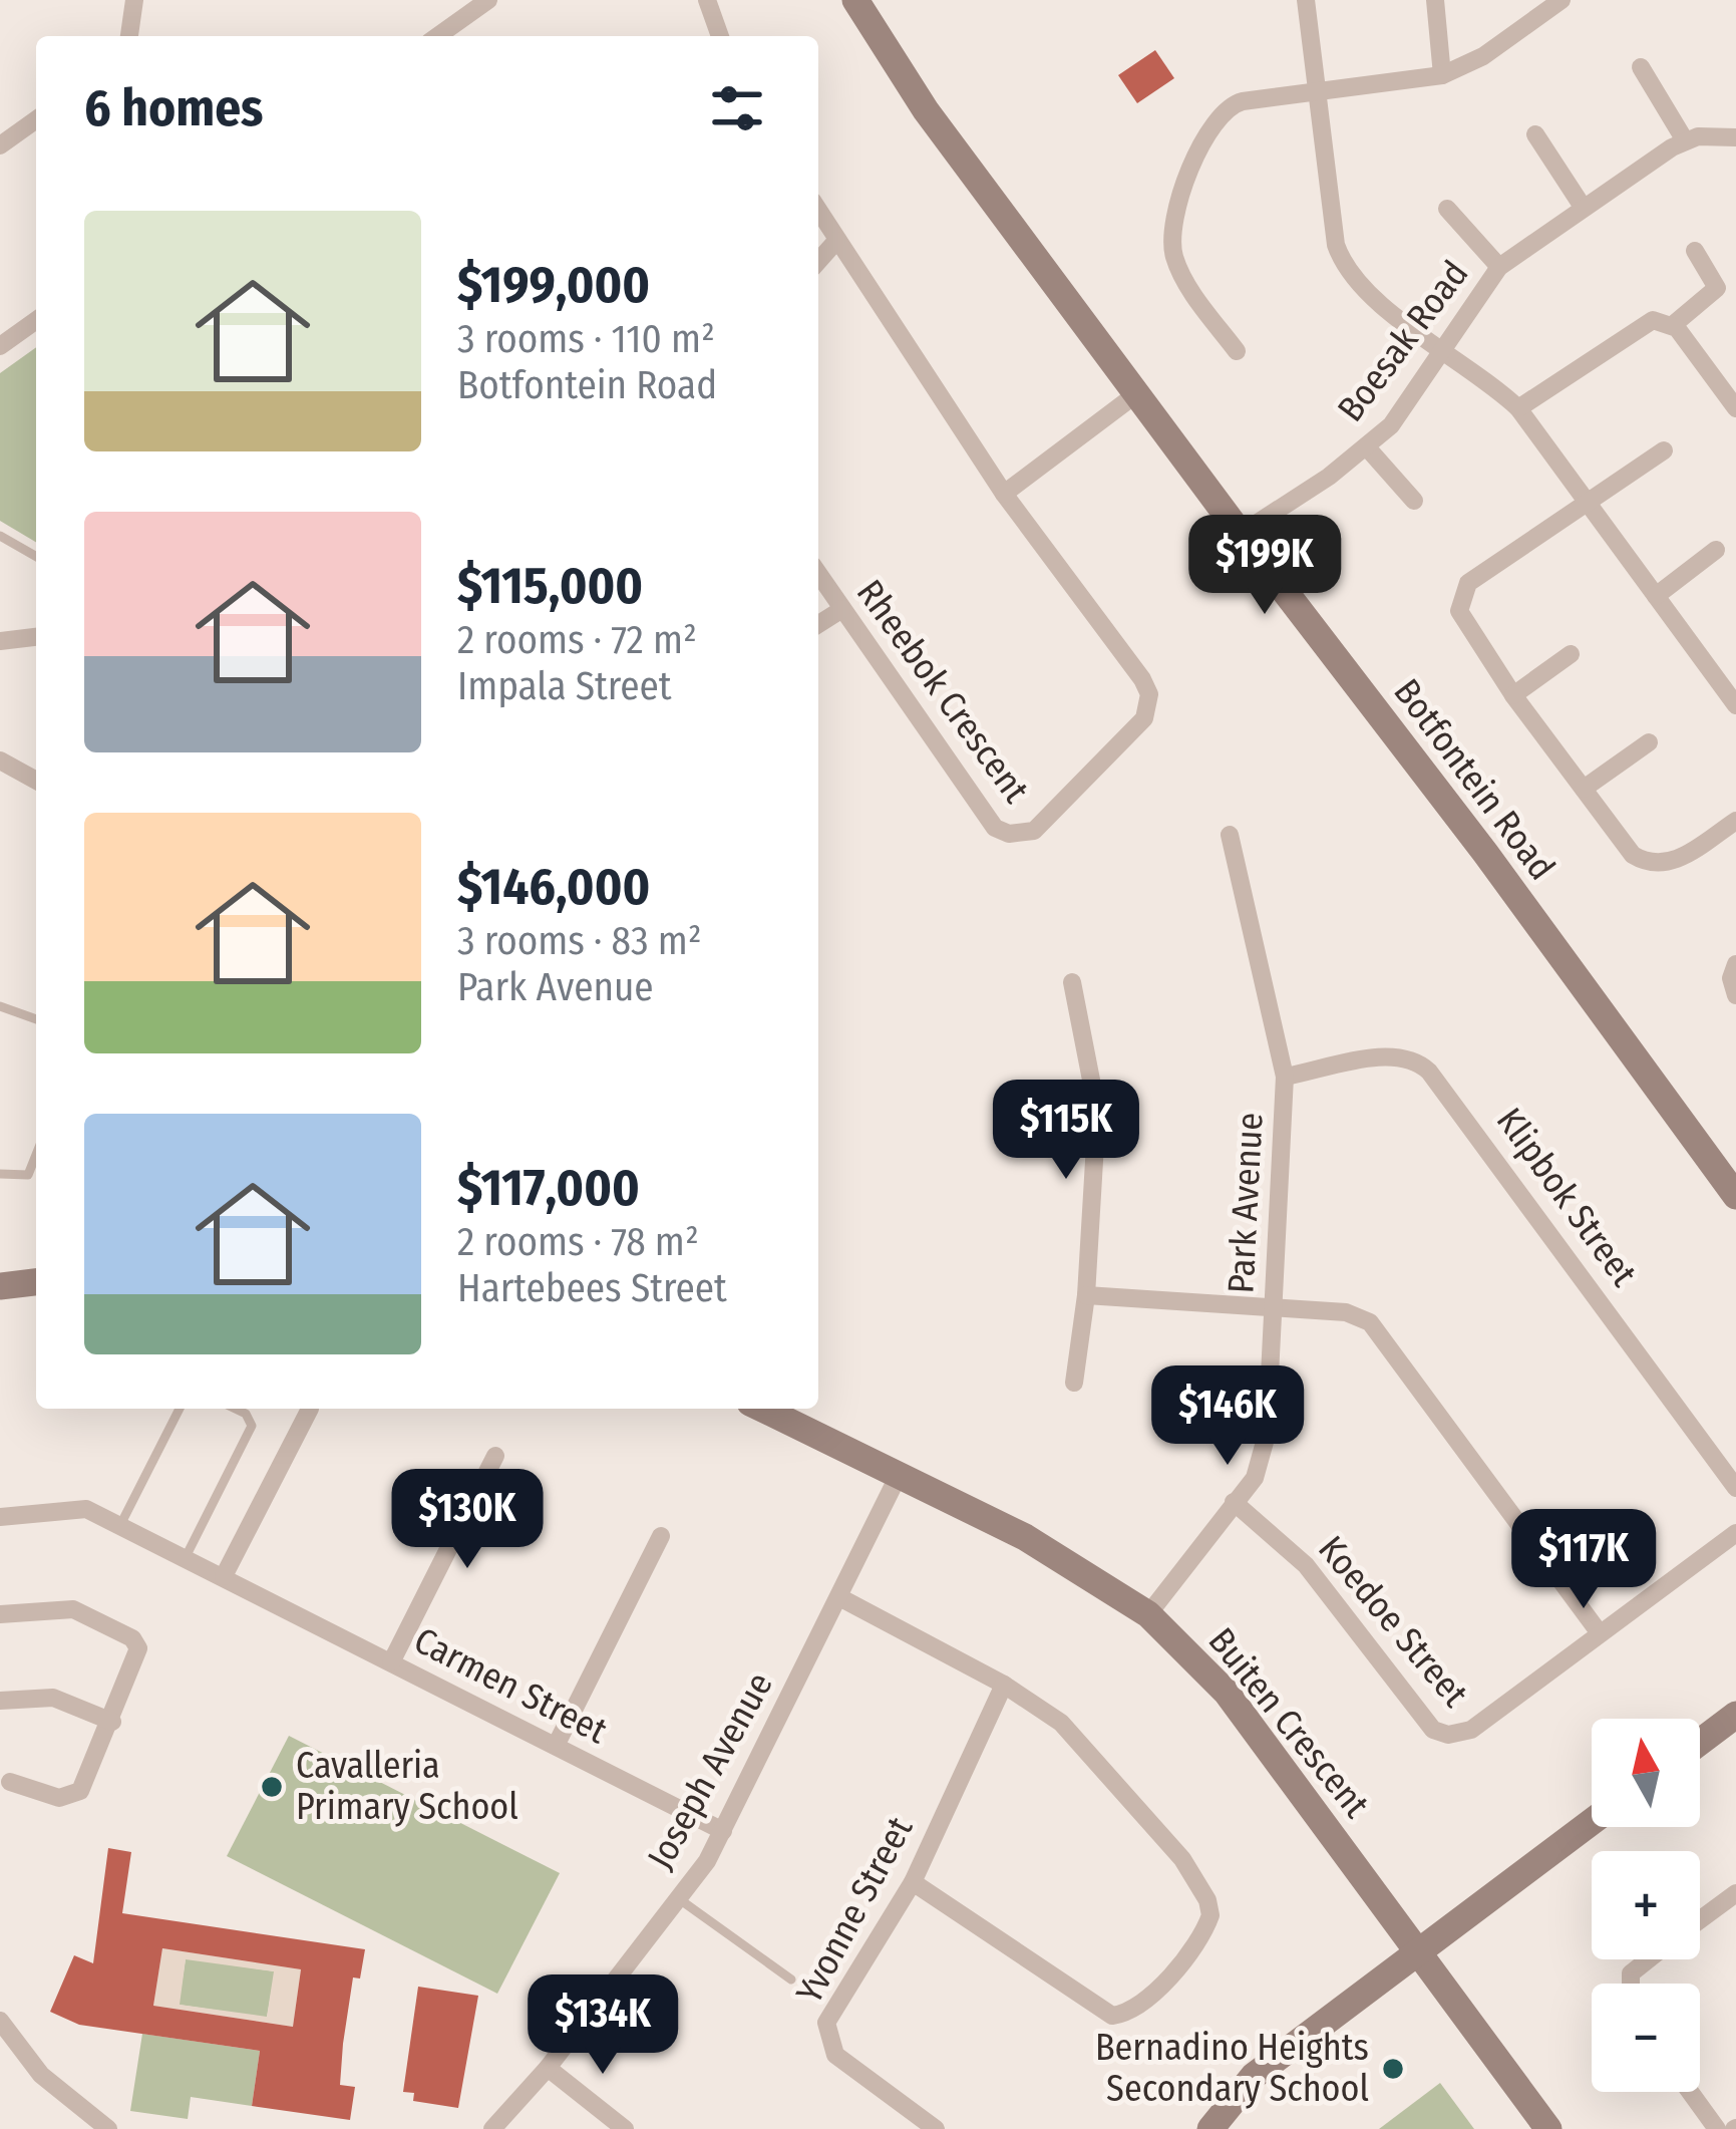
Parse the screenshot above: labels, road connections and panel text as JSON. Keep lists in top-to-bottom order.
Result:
{
  "streets": {
    "street": [
      "Boesak Road",
      "Rheebok Crescent",
      "Botfontein Road",
      "Klipbok Street",
      "Park Avenue",
      "Koedoe Street",
      "Carmen Street",
      "Buiten Crescent",
      "Joseph Avenue",
      "Yvonne Street"
    ]
  },
  "crossings": [
    ["Boesak Road", "Botfontein Road"],
    ["Klipbok Street", "Park Avenue"],
    ["Park Avenue", "Koedoe Street"],
    ["Park Avenue", "Buiten Crescent"],
    ["Carmen Street", "Joseph Avenue"],
    ["Buiten Crescent", "Joseph Avenue"]
  ],
  "places": ["Cavalleria Primary School", "Bernadino Heights Secondary School"],
  "north": "top",
  "page": {
    "heading": "6 homes",
    "list": [
      {
        "name": "$199,000",
        "note": "3 rooms · 110 m² · Botfontein Road"
      },
      {
        "name": "$115,000",
        "note": "2 rooms · 72 m² · Impala Street"
      },
      {
        "name": "$146,000",
        "note": "3 rooms · 83 m² · Park Avenue"
      },
      {
        "name": "$117,000",
        "note": "2 rooms · 78 m² · Hartebees Street"
      }
    ],
    "price": [
      "$199K",
      "$115K",
      "$146K",
      "$130K",
      "$117K",
      "$134K"
    ],
    "map_buttons": ["+", "−"]
  }
}
